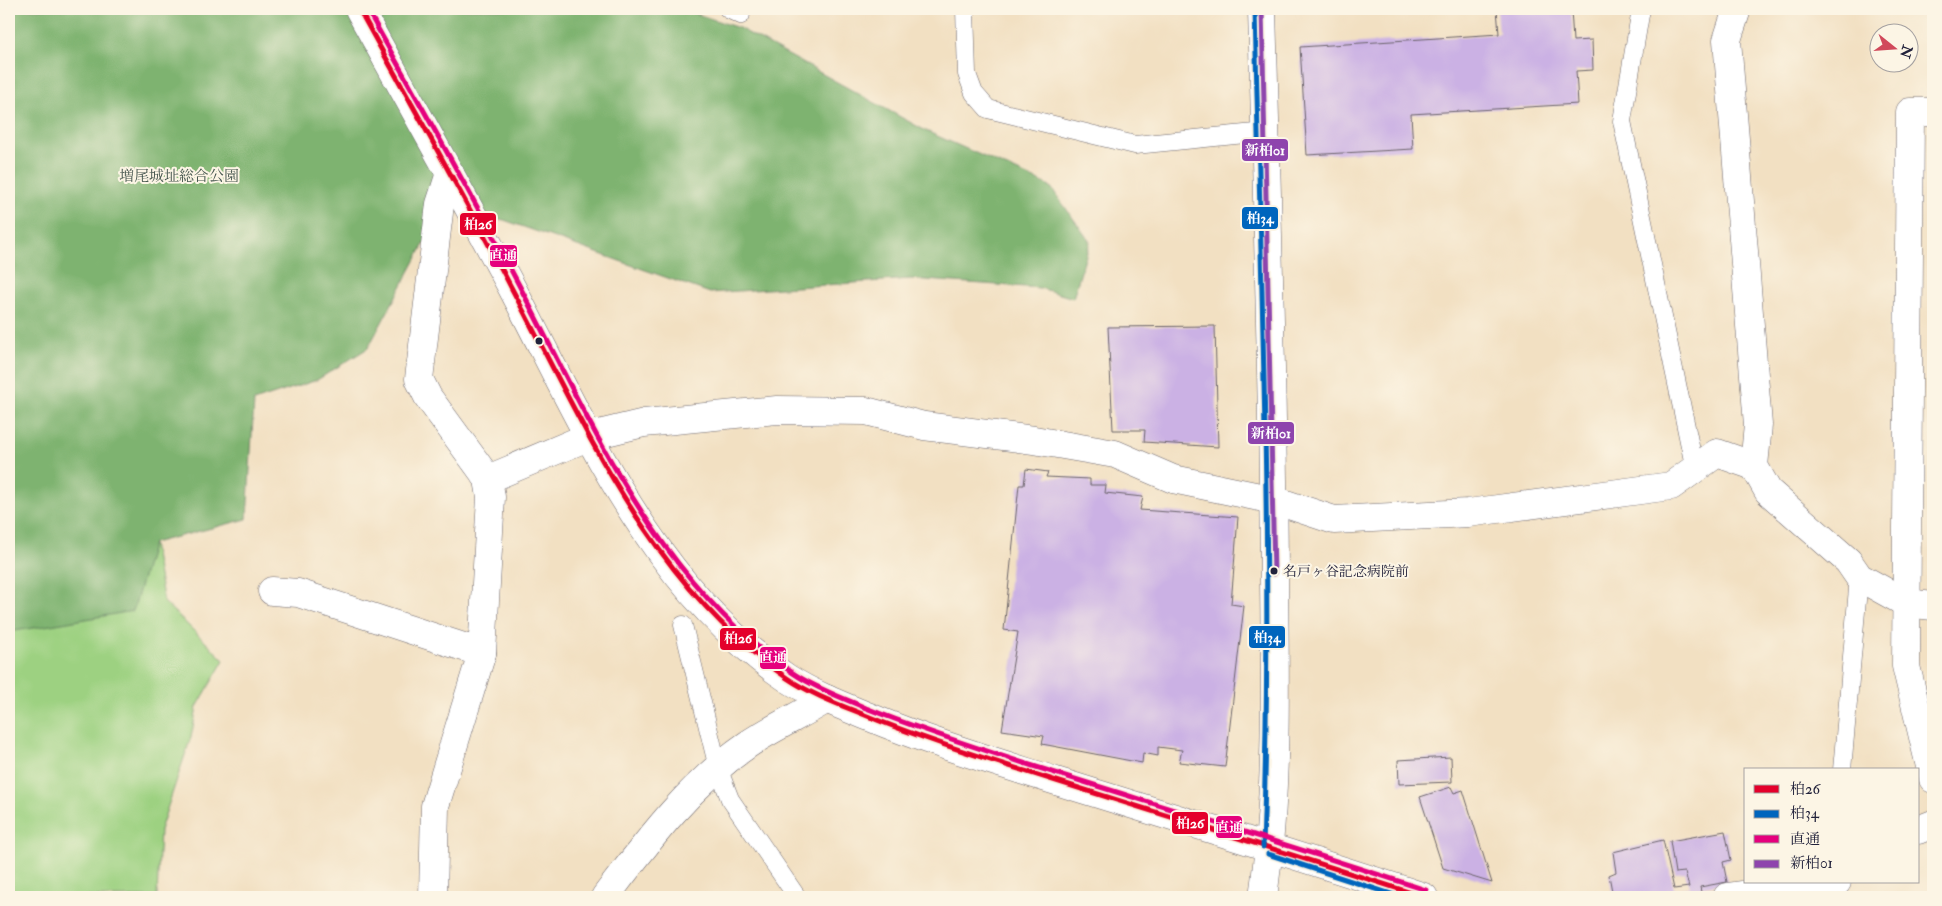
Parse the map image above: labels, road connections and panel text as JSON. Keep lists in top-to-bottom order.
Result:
{
  "parks": ["増尾城址総合公園"],
  "places": ["名戸ヶ谷記念病院前"],
  "lines": [
    "transit line 柏26",
    "transit line 柏34",
    "transit line 直通",
    "transit line 新柏01"
  ],
  "legend": [
    "柏26",
    "柏34",
    "直通",
    "新柏01"
  ],
  "north": "right"
}
